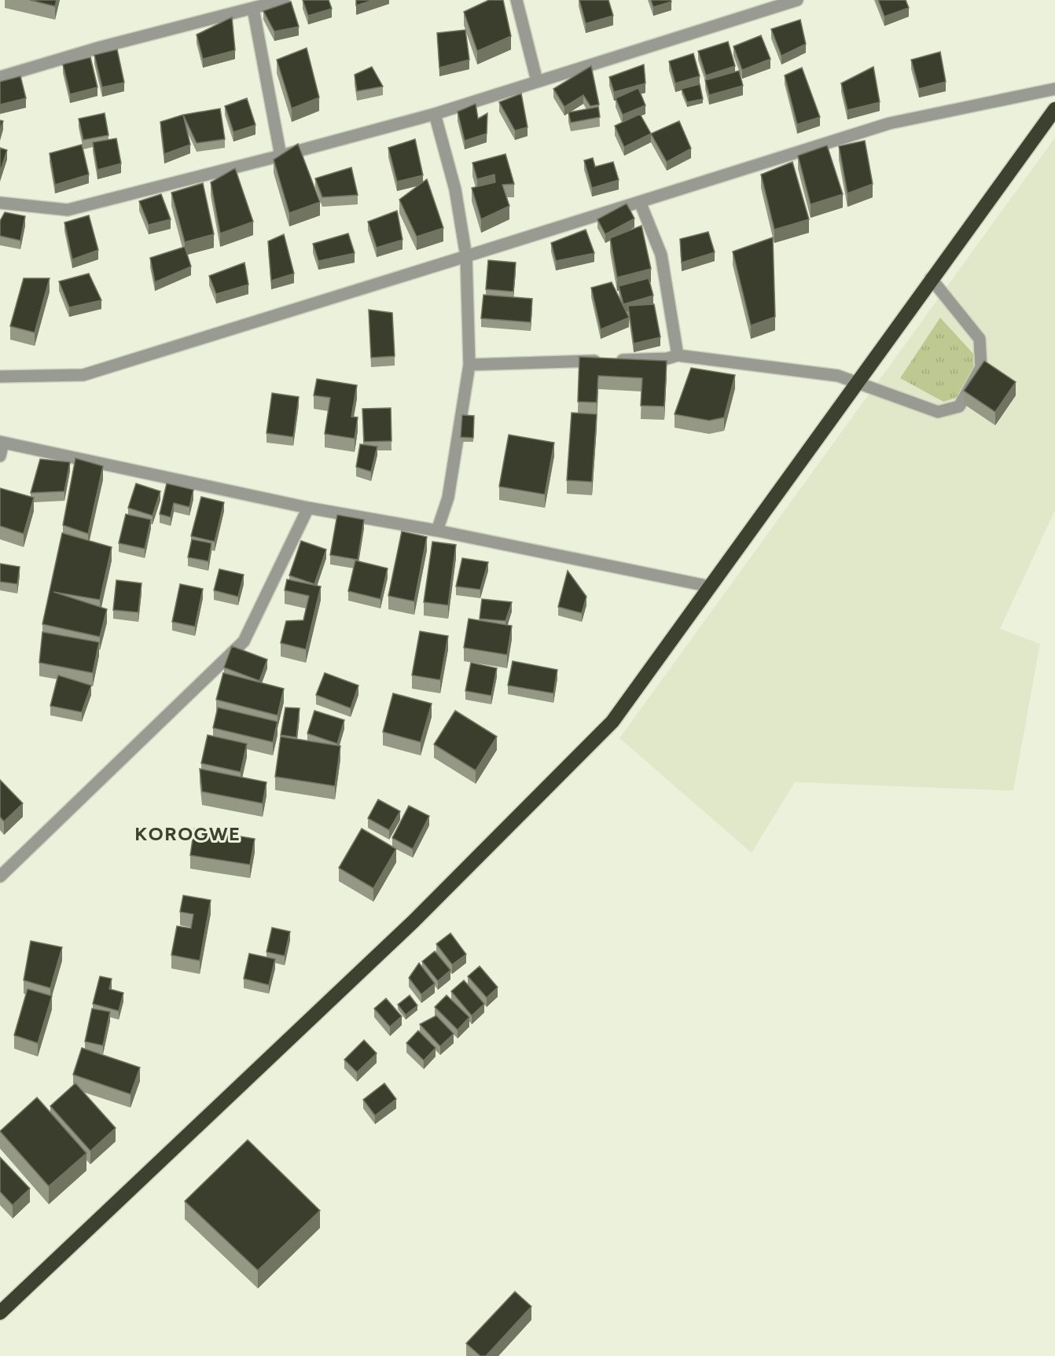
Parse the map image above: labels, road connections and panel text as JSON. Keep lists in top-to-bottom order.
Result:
{
  "districts": ["KOROGWE"]
}
